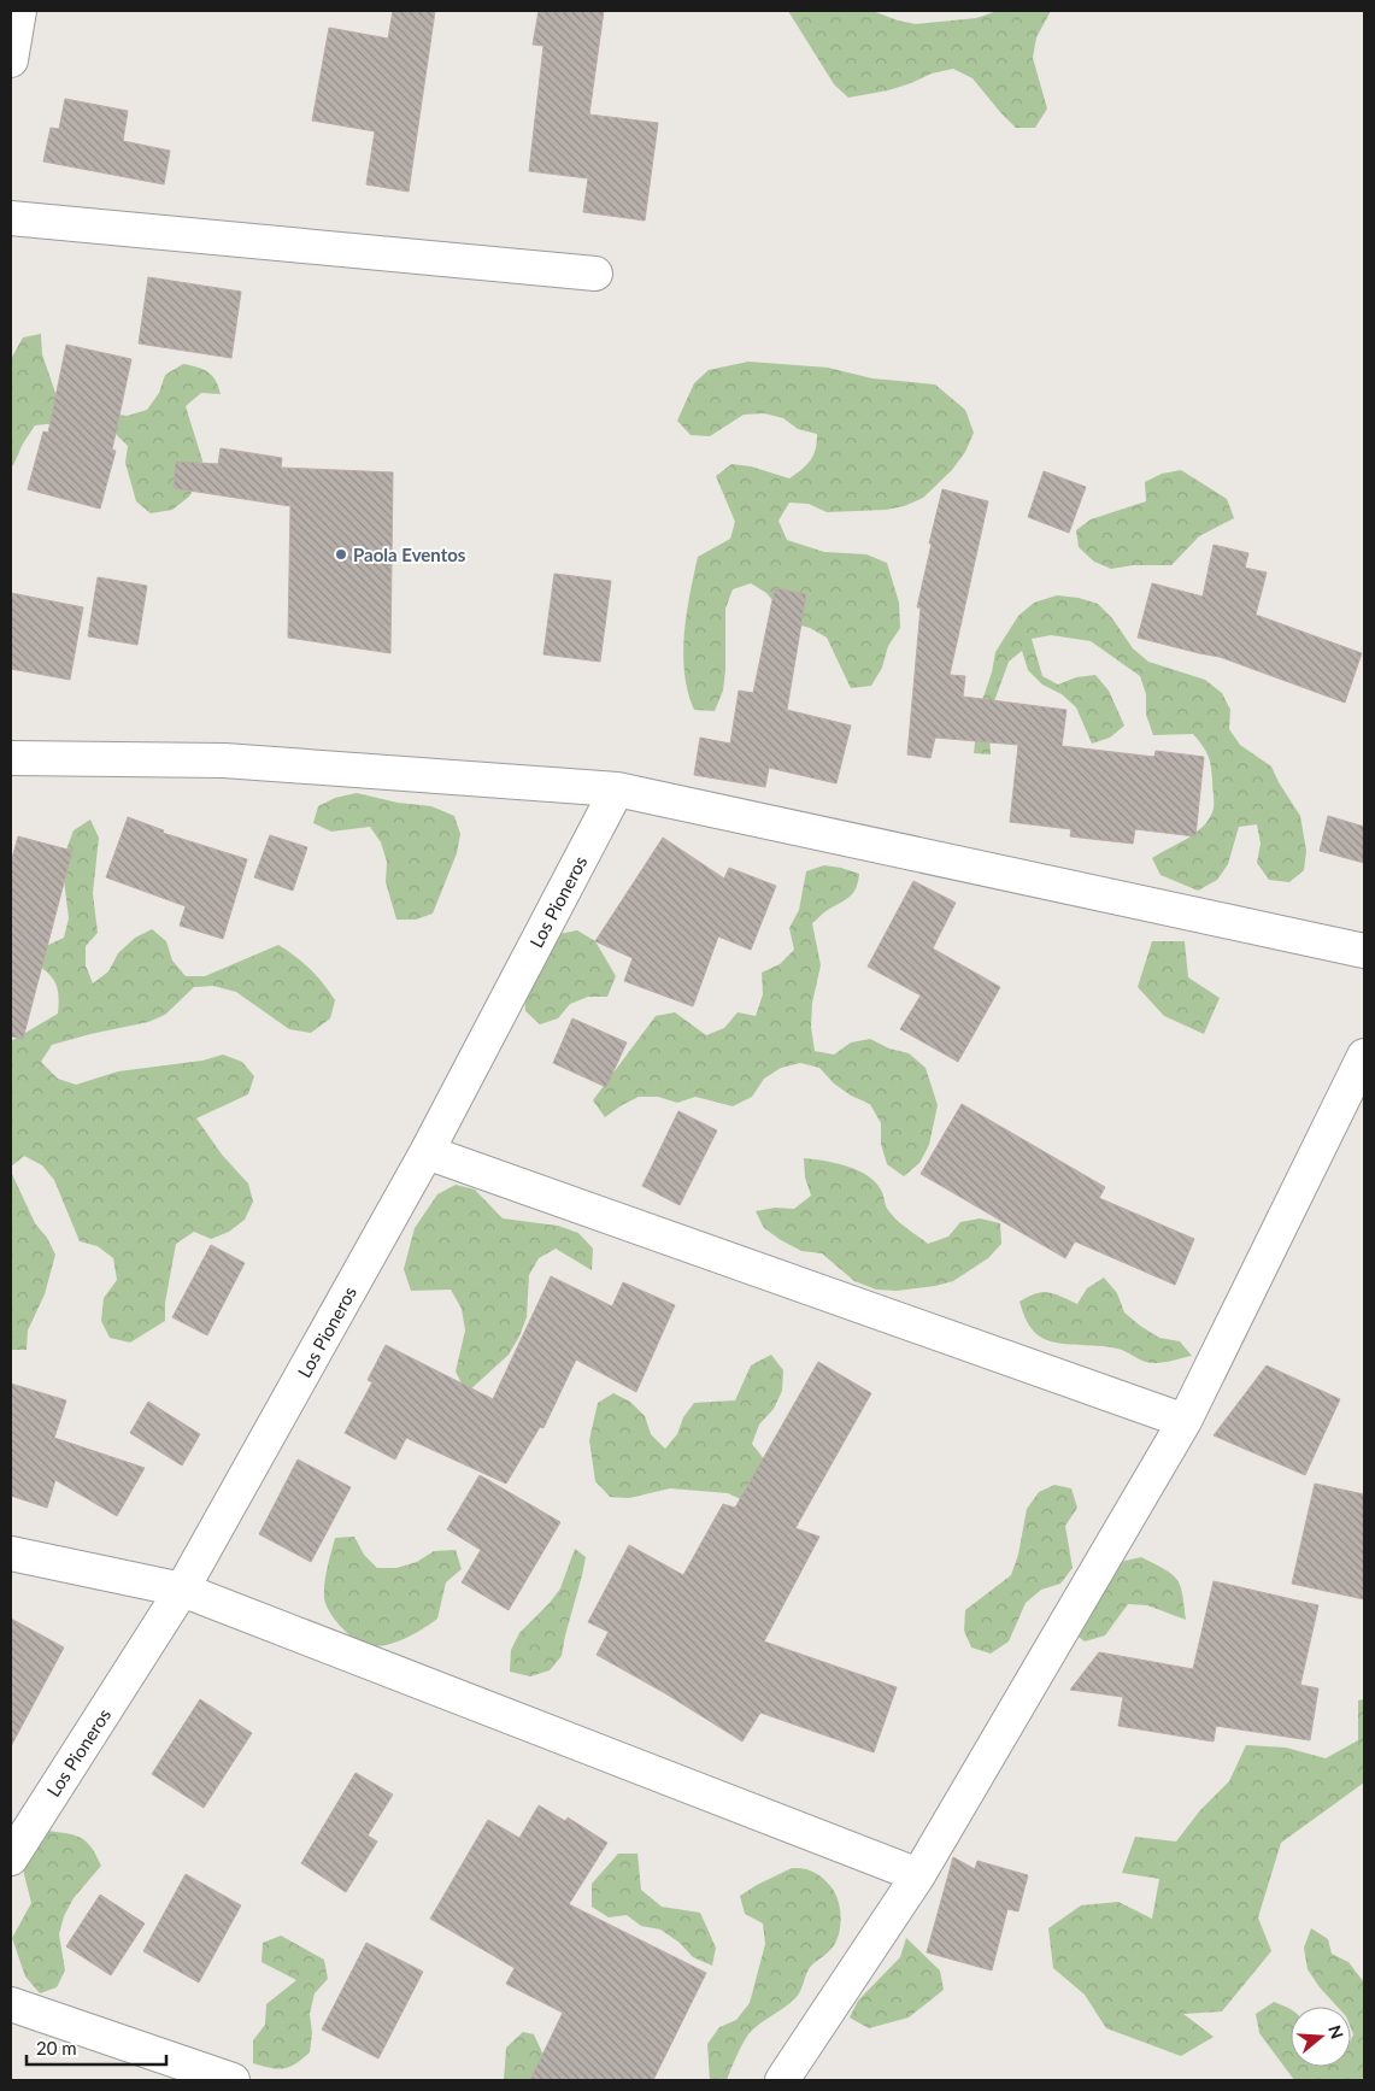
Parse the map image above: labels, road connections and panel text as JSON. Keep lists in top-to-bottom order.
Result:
{
  "streets": {
    "street": ["Los Pioneros"]
  },
  "places": ["Paola Eventos"],
  "scale_bar": "20 m",
  "north": "right"
}
